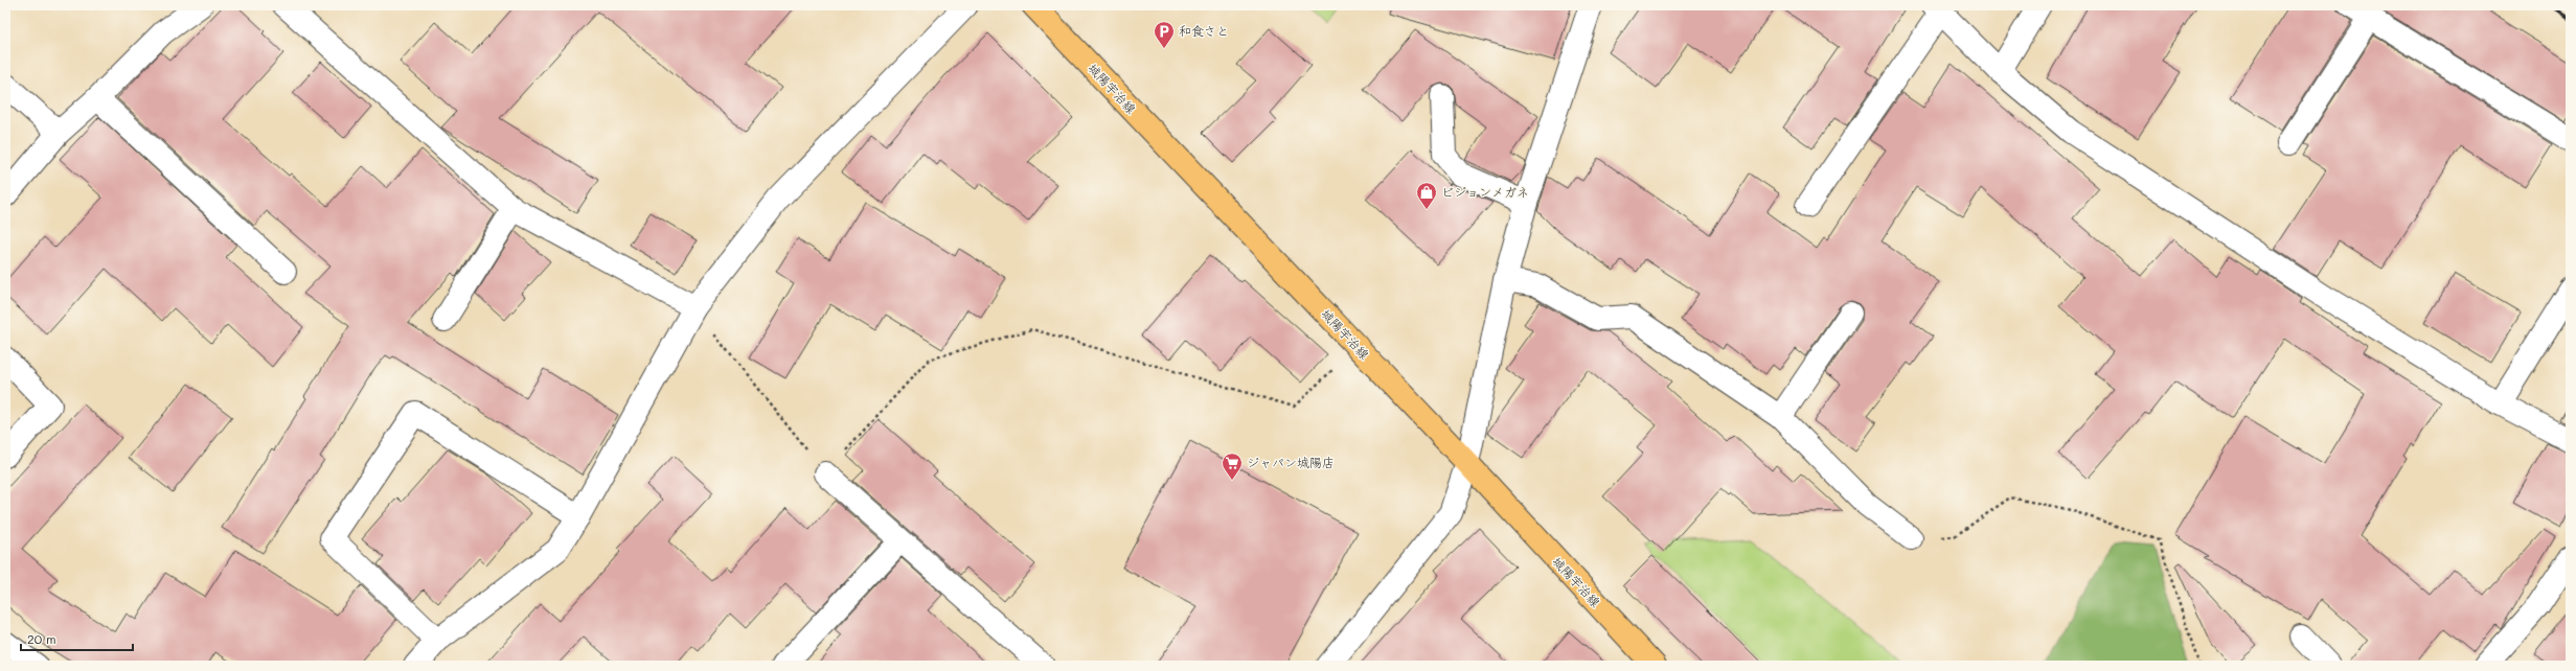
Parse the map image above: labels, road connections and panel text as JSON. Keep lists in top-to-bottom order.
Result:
{
  "streets": {
    "main road": ["城陽宇治線"]
  },
  "places": {
    "parking": ["和食さと"],
    "shop": ["ビジョンメガネ"],
    "supermarket": ["ジャパン城陽店"]
  },
  "scale_bar": "20 m"
}
